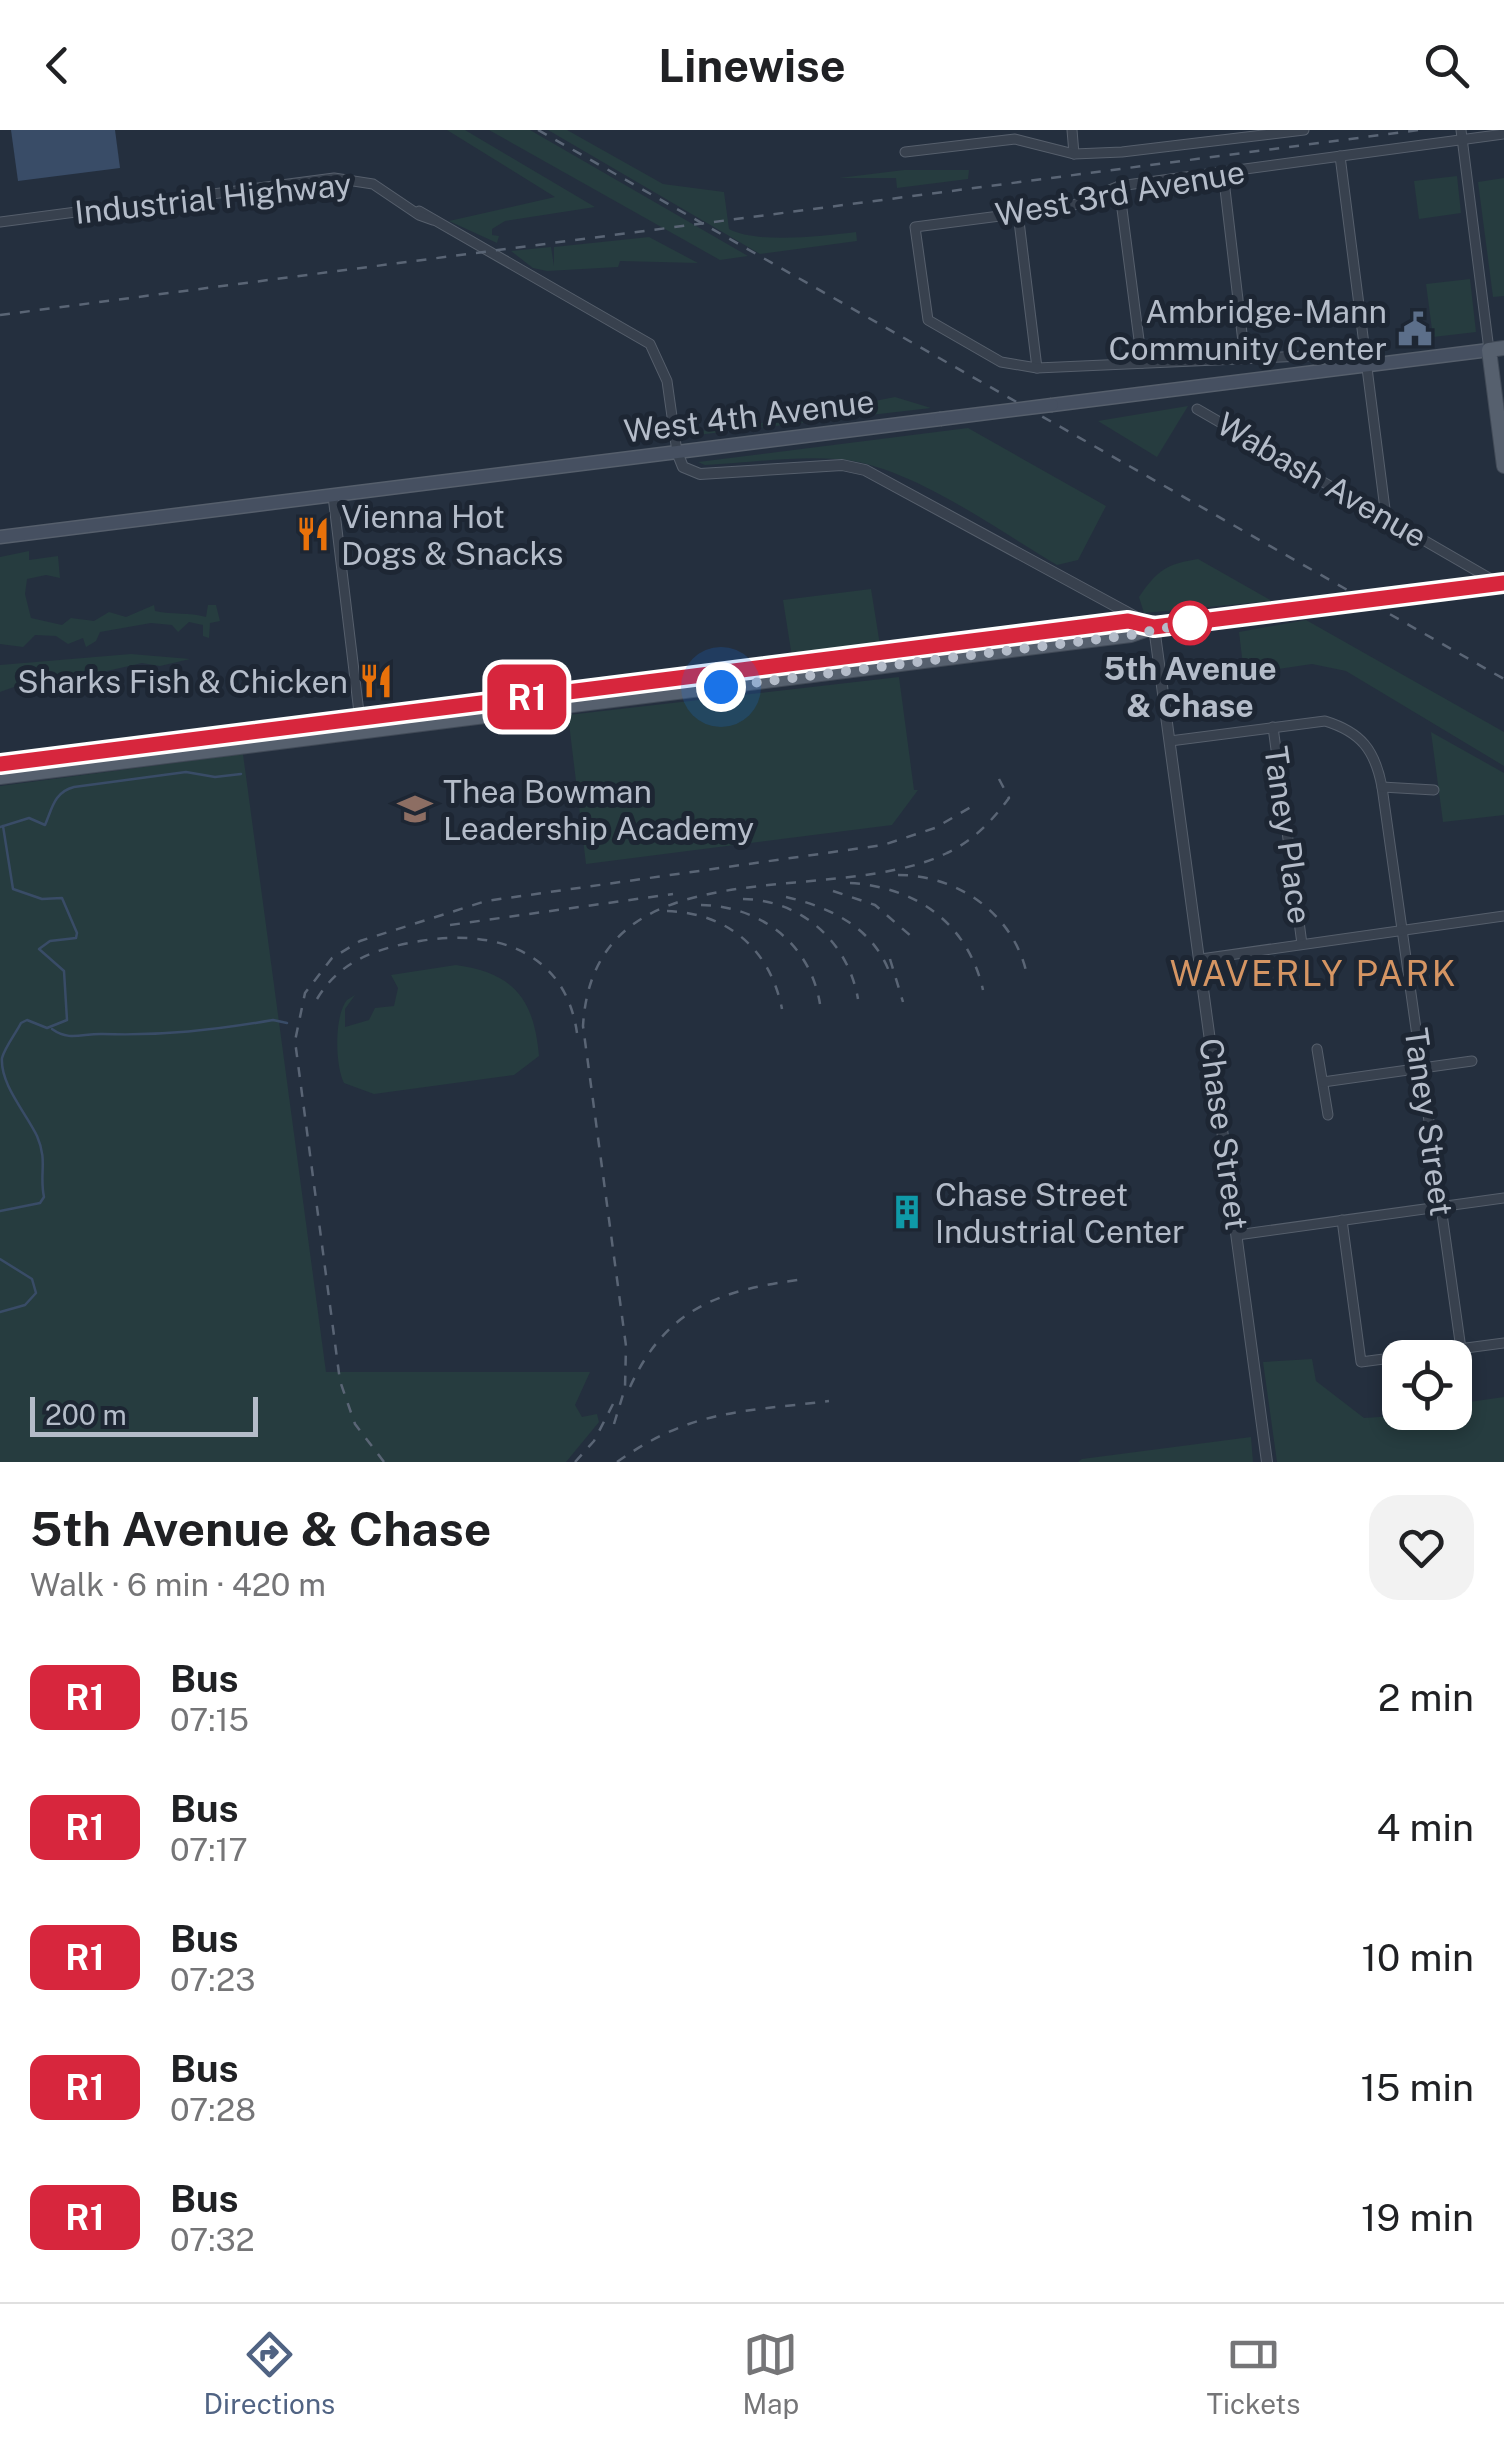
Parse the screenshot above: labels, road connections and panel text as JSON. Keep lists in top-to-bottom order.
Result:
{
  "streets": {
    "main road": ["West 4th Avenue"],
    "street": [
      "West 3rd Avenue",
      "Industrial Highway",
      "Wabash Avenue",
      "Taney Place",
      "Taney Street",
      "Chase Street"
    ]
  },
  "crossings": [
    ["West 3rd Avenue", "Wabash Avenue"],
    ["Industrial Highway", "West 4th Avenue"],
    ["West 4th Avenue", "Wabash Avenue"],
    ["Taney Place", "Taney Street"],
    ["Taney Street", "Chase Street"]
  ],
  "districts": ["WAVERLY PARK"],
  "places": {
    "public building": ["Ambridge-Mann Community Center"],
    "restaurant": ["Vienna Hot Dogs & Snacks", "Sharks Fish & Chicken"],
    "other": ["5th Avenue & Chase"],
    "school or university": ["Thea Bowman Leadership Academy"],
    "building": ["Chase Street Industrial Center"]
  },
  "lines": ["bus line R1"],
  "scale_bar": "200 m",
  "page": {
    "header": "Linewise",
    "on_map": "R1",
    "scale": "200 m",
    "heading": ["5th Avenue & Chase", "Walk · 6 min · 420 m"],
    "list": [
      {
        "mark": "R1",
        "name": "Bus",
        "note": "07:15",
        "value": "2 min"
      },
      {
        "mark": "R1",
        "name": "Bus",
        "note": "07:17",
        "value": "4 min"
      },
      {
        "mark": "R1",
        "name": "Bus",
        "note": "07:23",
        "value": "10 min"
      },
      {
        "mark": "R1",
        "name": "Bus",
        "note": "07:28",
        "value": "15 min"
      },
      {
        "mark": "R1",
        "name": "Bus",
        "note": "07:32",
        "value": "19 min"
      }
    ],
    "tabs": ["Directions", "Map", "Tickets"]
  }
}
